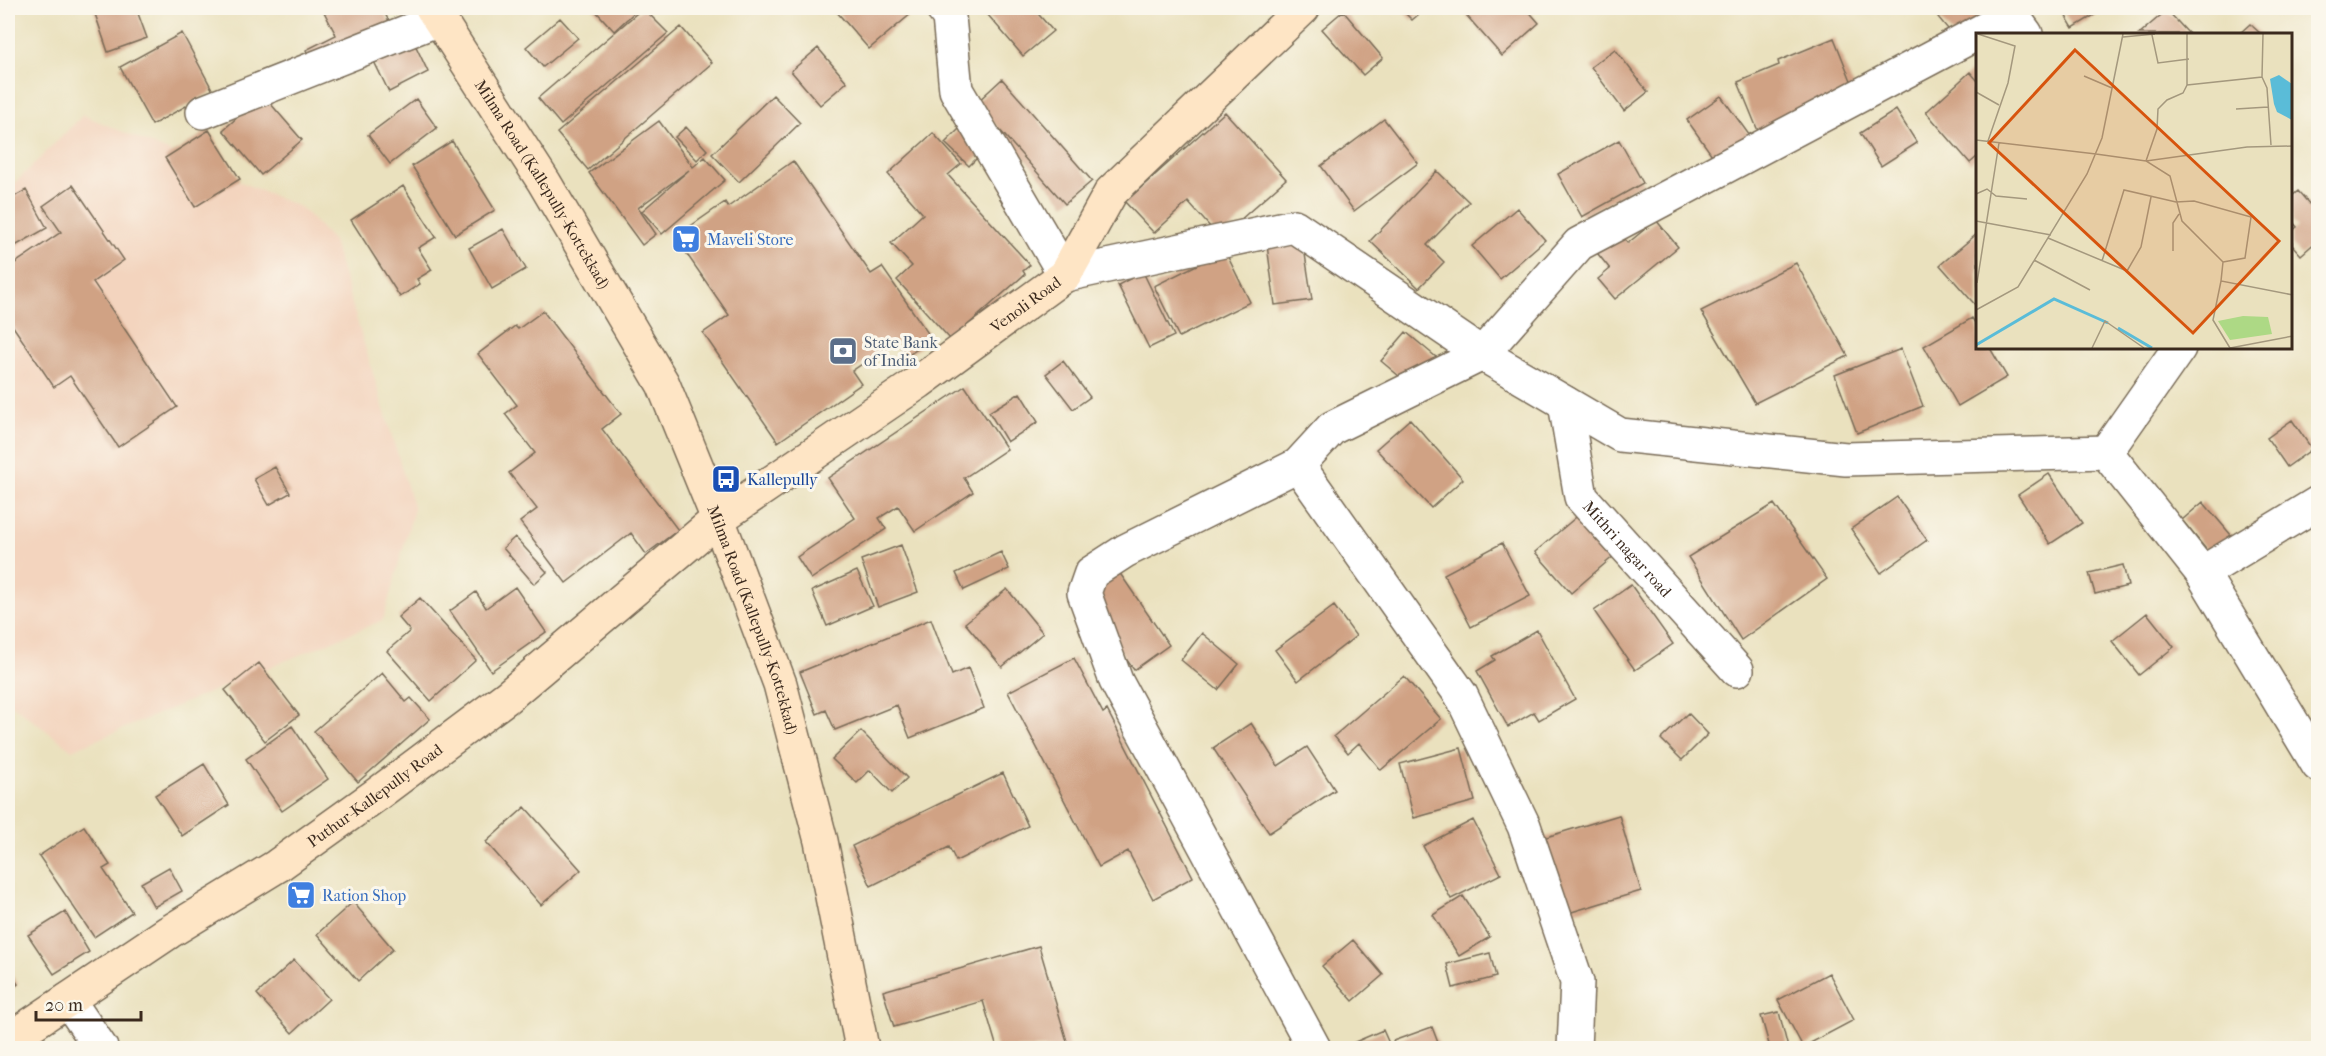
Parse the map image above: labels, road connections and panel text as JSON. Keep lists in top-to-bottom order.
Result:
{
  "streets": {
    "main road": ["Milma Road (Kallepully-Kottekkad)", "Venoli Road", "Puthur-Kallepully Road"],
    "street": ["Mithri nagar road"]
  },
  "crossings": [
    ["Milma Road (Kallepully-Kottekkad)", "Venoli Road"],
    ["Milma Road (Kallepully-Kottekkad)", "Puthur-Kallepully Road"],
    ["Venoli Road", "Puthur-Kallepully Road"]
  ],
  "places": {
    "supermarket": ["Maveli Store", "Ration Shop"],
    "bank": ["State Bank of India"],
    "bus stop": ["Kallepully"]
  },
  "scale_bar": "20 m"
}
